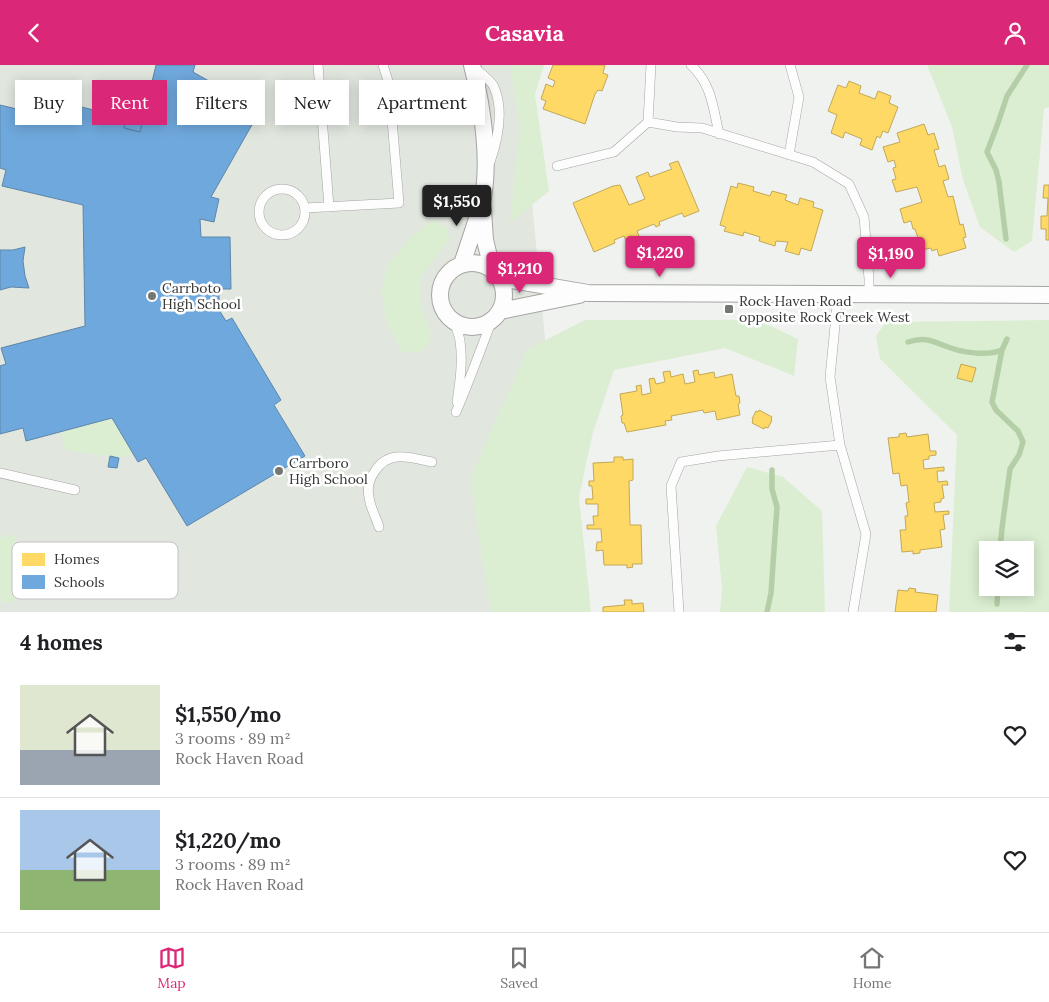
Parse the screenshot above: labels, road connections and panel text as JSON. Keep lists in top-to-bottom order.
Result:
{
  "places": {
    "other": ["Carrboto High School", "Carrboro High School"],
    "transit": ["Rock Haven Road opposite Rock Creek West"]
  },
  "legend": ["Homes", "Schools"],
  "page": {
    "header": "Casavia",
    "chip": [
      "Buy",
      "Rent",
      "Filters",
      "New",
      "Apartment"
    ],
    "price": [
      "$1,550",
      "$1,220",
      "$1,190",
      "$1,210"
    ],
    "heading": "4 homes",
    "list": [
      {
        "name": "$1,550/mo",
        "note": "3 rooms · 89 m² · Rock Haven Road"
      },
      {
        "name": "$1,220/mo",
        "note": "3 rooms · 89 m² · Rock Haven Road"
      }
    ],
    "tabs": ["Map", "Saved", "Home"]
  }
}
